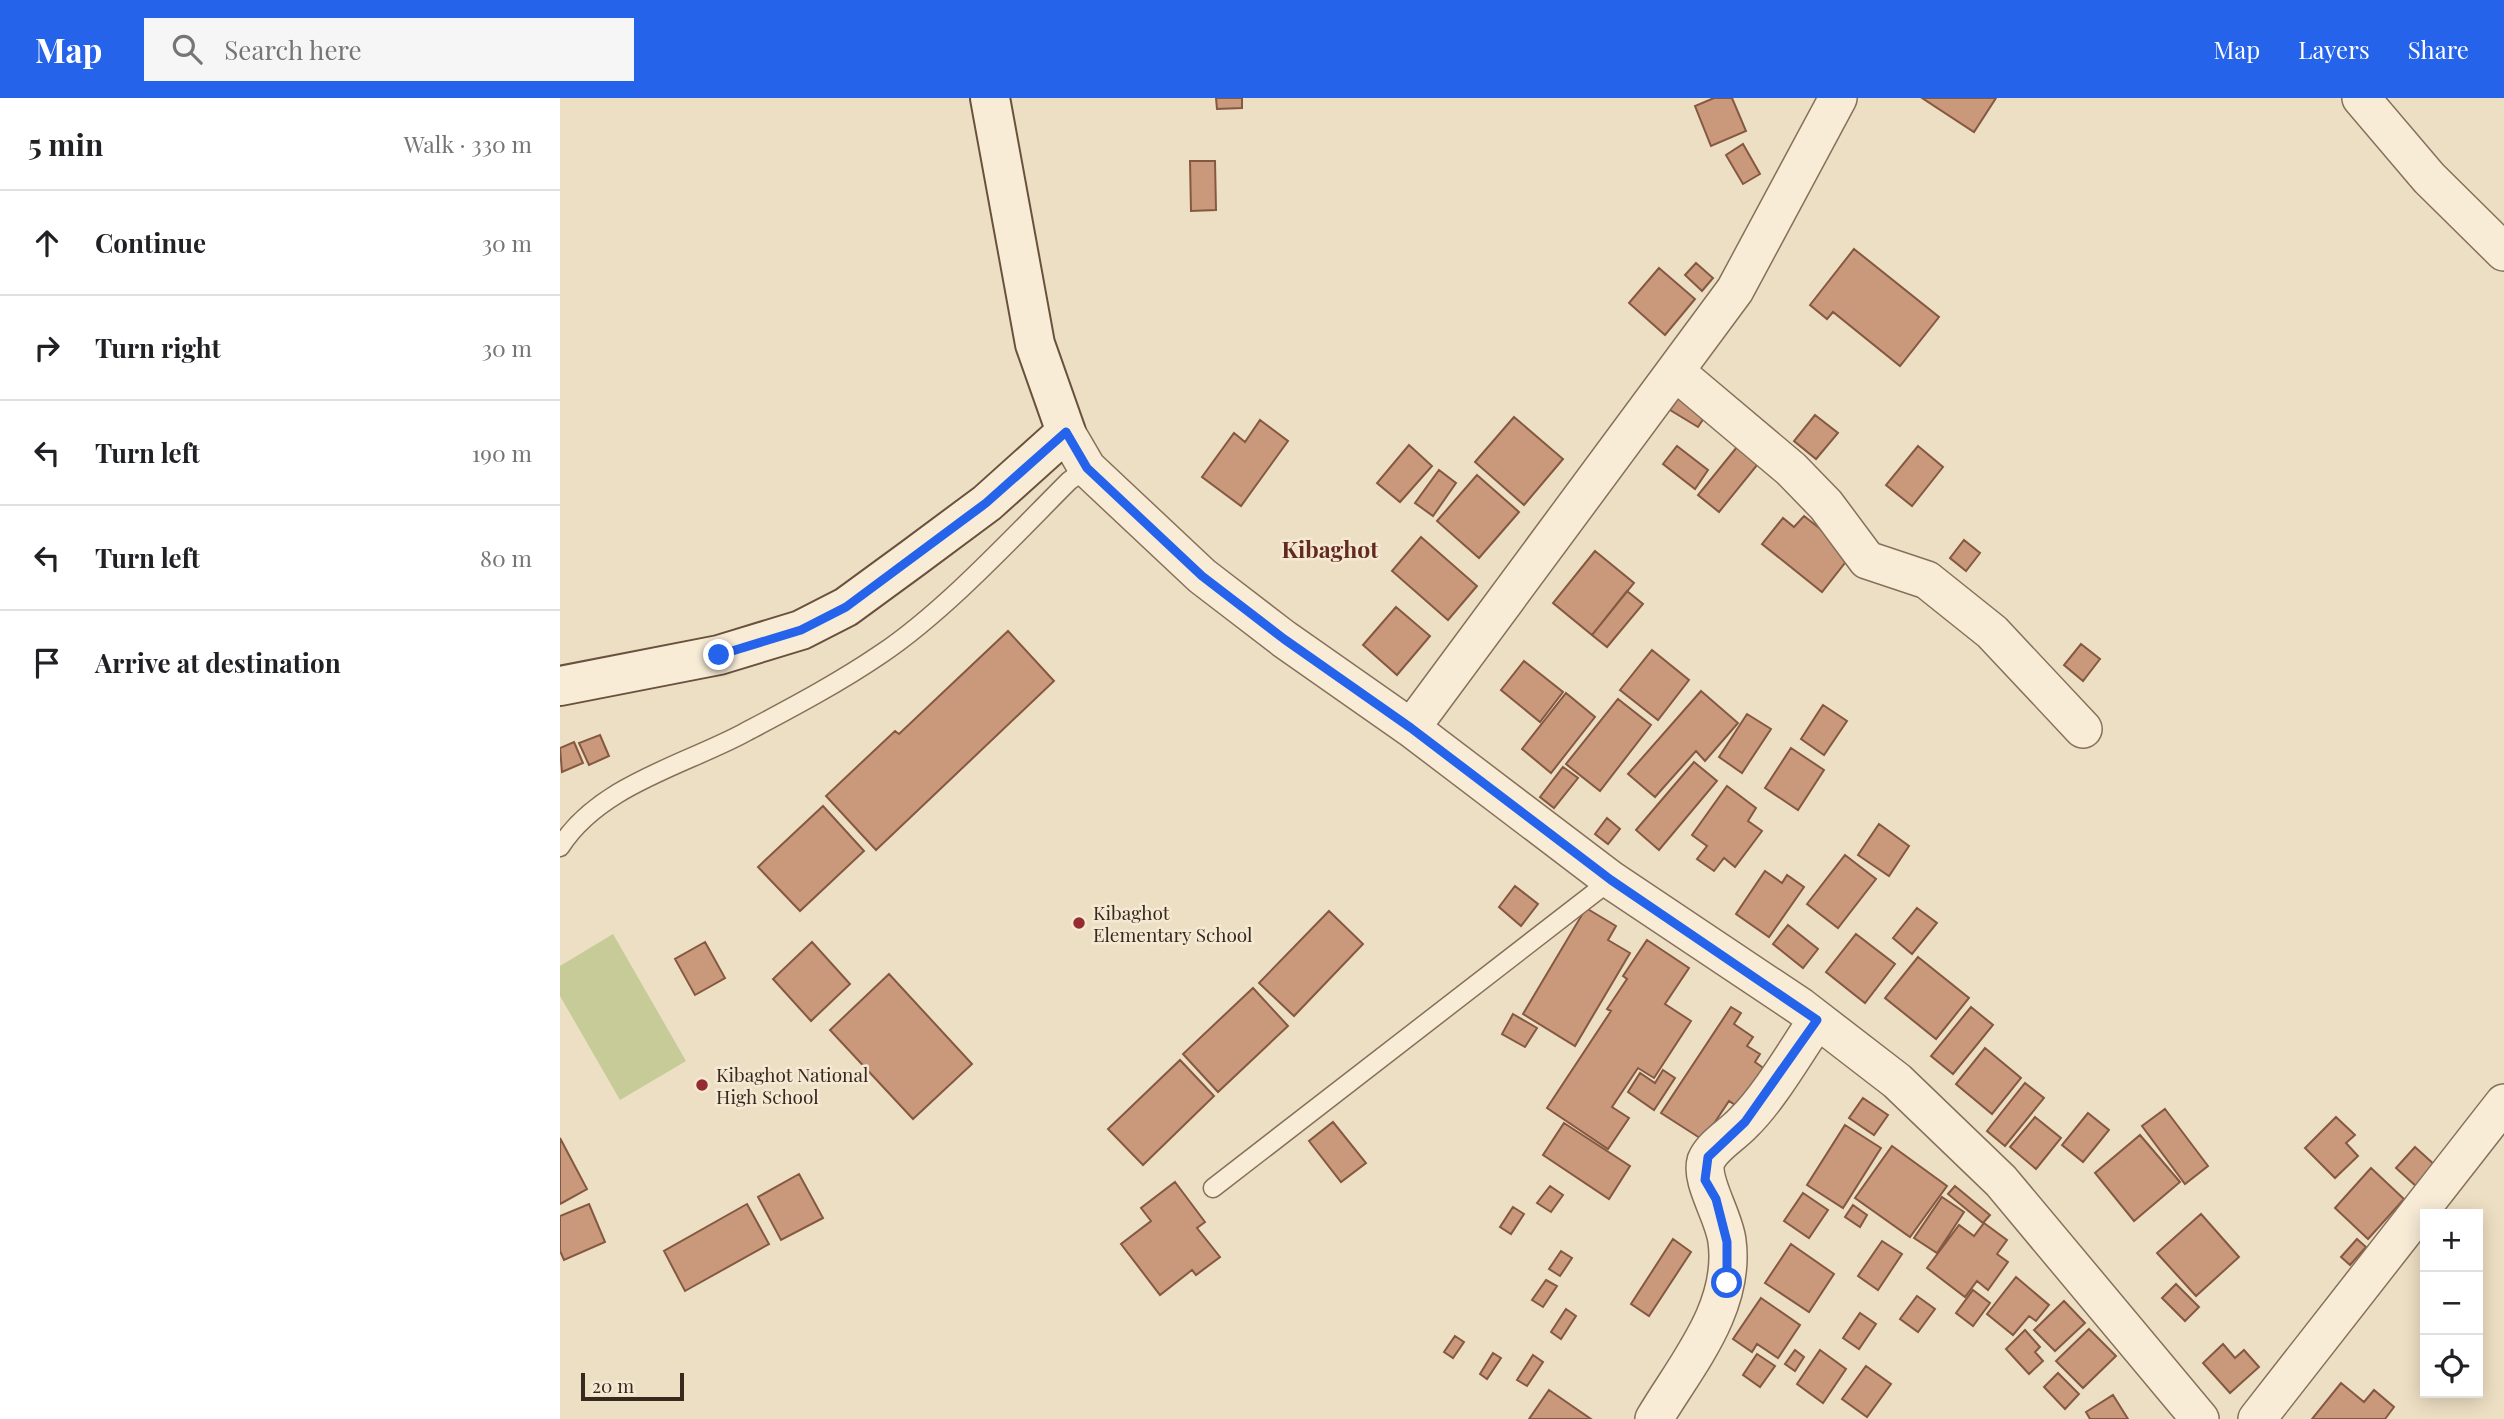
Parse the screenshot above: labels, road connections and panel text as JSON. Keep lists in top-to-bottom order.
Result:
{
  "districts": ["Kibaghot"],
  "places": ["Kibaghot Elementary School", "Kibaghot National High School"],
  "scale_bar": "20 m",
  "page": {
    "header": "Map",
    "search": "Search here",
    "nav": ["Map", "Layers", "Share"],
    "heading": ["5 min", "Walk · 330 m"],
    "list": [
      ["Continue", "30 m"],
      ["Turn right", "30 m"],
      ["Turn left", "190 m"],
      ["Turn left", "80 m"],
      "Arrive at destination"
    ],
    "map_buttons": ["+", "−"],
    "scale": "20 m"
  }
}
